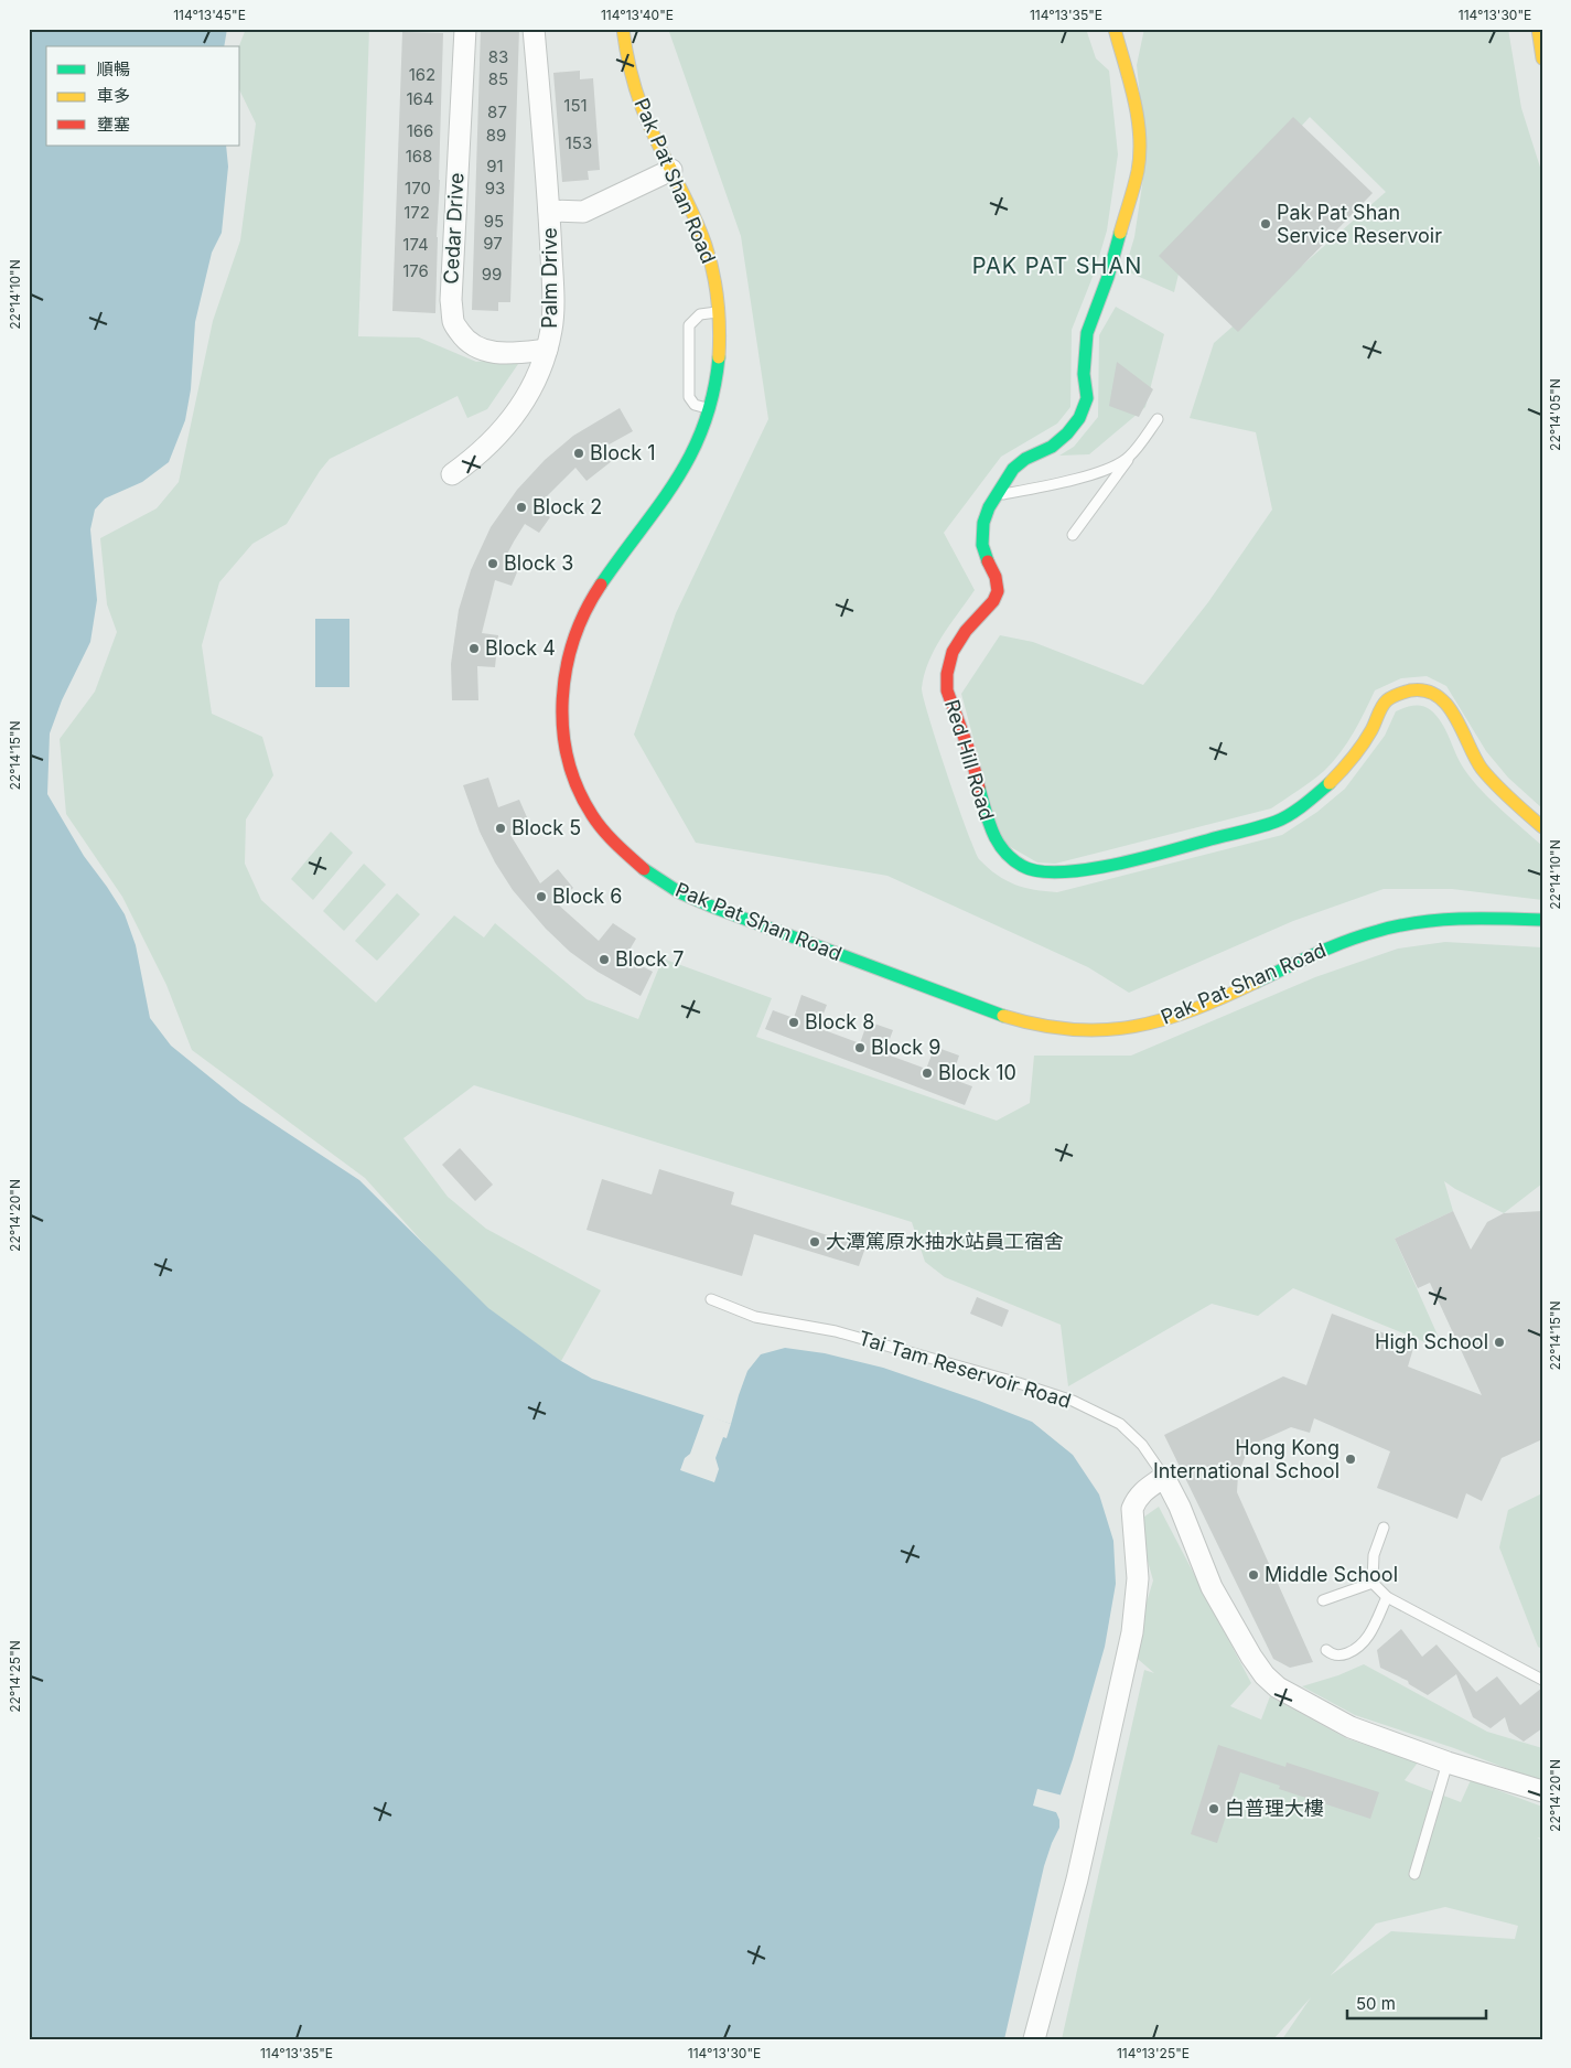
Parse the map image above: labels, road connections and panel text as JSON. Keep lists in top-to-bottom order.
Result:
{
  "streets": {
    "street": [
      "Pak Pat Shan Road",
      "Cedar Drive",
      "Palm Drive",
      "Red Hill Road",
      "Tai Tam Reservoir Road"
    ]
  },
  "crossings": [
    ["Pak Pat Shan Road", "Palm Drive"],
    ["Cedar Drive", "Palm Drive"]
  ],
  "districts": ["PAK PAT SHAN"],
  "places": [
    "Pak Pat Shan Service Reservoir",
    "Block 1",
    "Block 2",
    "Block 3",
    "Block 4",
    "Block 5",
    "Block 6",
    "Block 7",
    "Block 8",
    "Block 9",
    "Block 10",
    "大潭篤原水抽水站員工宿舍",
    "High School",
    "Hong Kong International School",
    "Middle School",
    "白普理大樓"
  ],
  "house_numbers": [
    "83",
    "162",
    "85",
    "164",
    "151",
    "87",
    "166",
    "89",
    "153",
    "168",
    "91",
    "170",
    "93",
    "172",
    "95",
    "97",
    "174",
    "176",
    "99"
  ],
  "legend": ["順暢", "車多", "壅塞"],
  "scale_bar": "50 m",
  "coordinates": [
    "114°13'45\"E",
    "114°13'40\"E",
    "114°13'35\"E",
    "114°13'30\"E",
    "22°14'10\"N",
    "22°14'05\"N",
    "22°14'15\"N",
    "22°14'20\"N",
    "22°14'25\"N",
    "114°13'25\"E"
  ]
}
